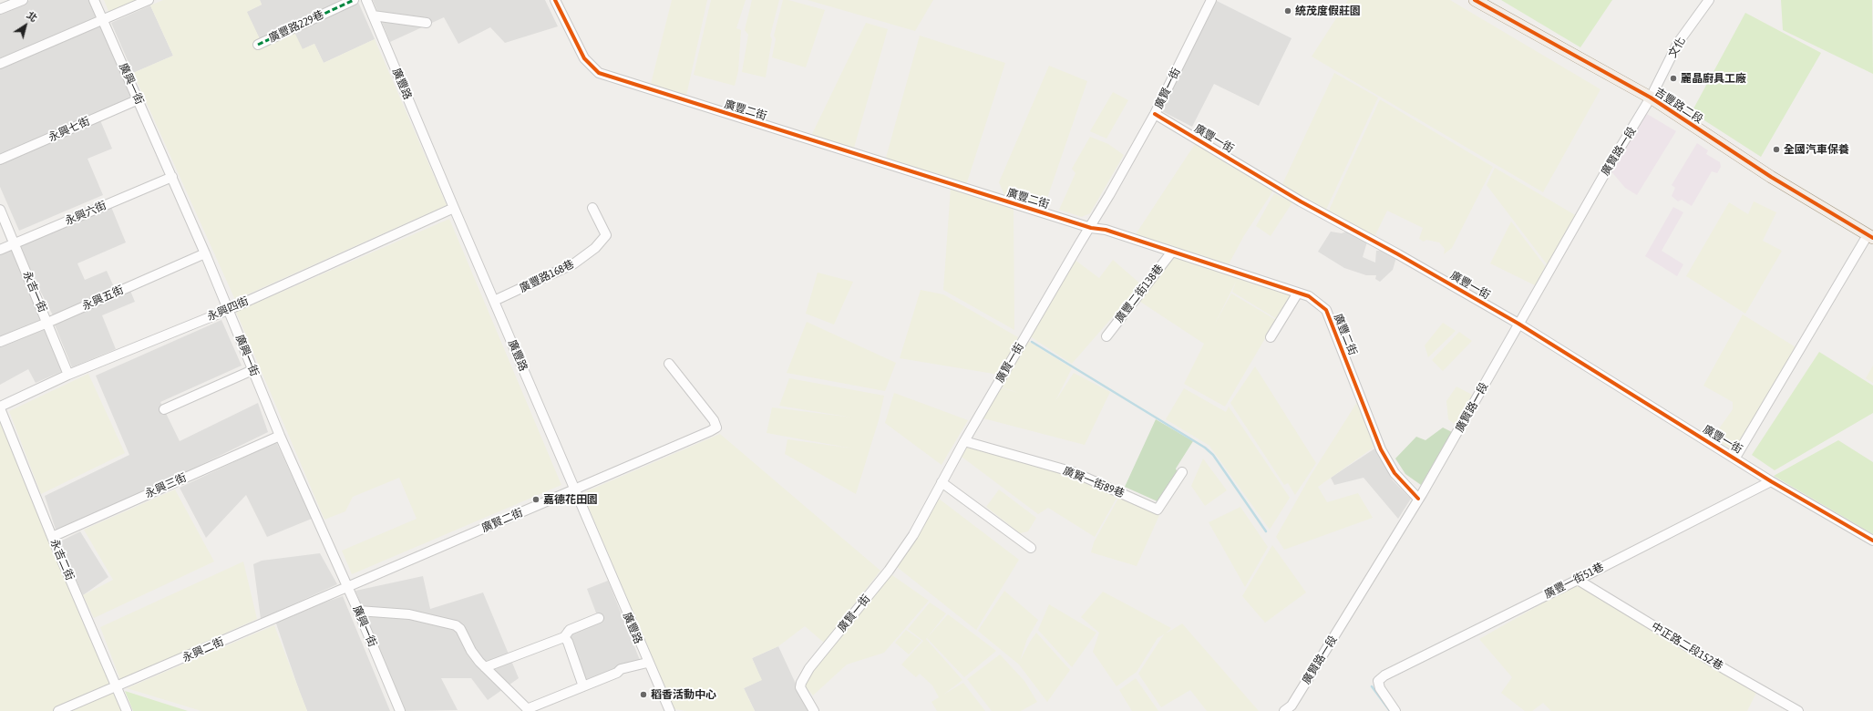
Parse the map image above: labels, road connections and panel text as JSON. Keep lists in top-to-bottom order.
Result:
{
  "streets": {
    "main road": ["吉豐路二段"],
    "street": [
      "廣豐路229巷",
      "文化",
      "廣興一街",
      "廣豐路",
      "廣賢一街",
      "廣豐二街",
      "永興七街",
      "廣豐一街",
      "廣賢路一段",
      "永興六街",
      "廣豐路168巷",
      "永吉一街",
      "廣豐二街138巷",
      "永興五街",
      "永興四街",
      "廣賢一街89巷",
      "永興三街",
      "廣賢二街",
      "永吉二街",
      "廣豐一街51巷",
      "中正路二段152巷",
      "永興二街"
    ]
  },
  "crossings": [
    ["文化", "吉豐路二段"],
    ["文化", "廣賢路一段"],
    ["廣興一街", "永興七街"],
    ["廣興一街", "永興六街"],
    ["廣興一街", "永興五街"],
    ["廣興一街", "永興四街"],
    ["廣興一街", "永興三街"],
    ["廣興一街", "廣賢二街"],
    ["廣興一街", "永興二街"],
    ["廣豐路", "廣豐路168巷"],
    ["廣豐路", "永興四街"],
    ["廣豐路", "廣賢二街"],
    ["廣賢一街", "廣豐二街"],
    ["廣賢一街", "廣豐一街"],
    ["廣賢一街", "廣賢一街89巷"],
    ["吉豐路二段", "廣賢路一段"],
    ["廣豐二街", "廣賢路一段"],
    ["廣豐二街", "廣豐二街138巷"],
    ["廣豐一街", "廣賢路一段"],
    ["廣豐一街", "廣豐一街51巷"],
    ["永興六街", "永吉一街"],
    ["永吉一街", "永興五街"],
    ["永吉一街", "永興四街"],
    ["永興四街", "永吉二街"],
    ["永興三街", "永吉二街"],
    ["廣賢二街", "永興二街"],
    ["永吉二街", "永興二街"],
    ["廣豐一街51巷", "中正路二段152巷"]
  ],
  "places": [
    "統茂度假莊園",
    "麗晶廚具工廠",
    "全國汽車保養",
    "嘉德花田園",
    "稻香活動中心"
  ],
  "north": "top right"
}
